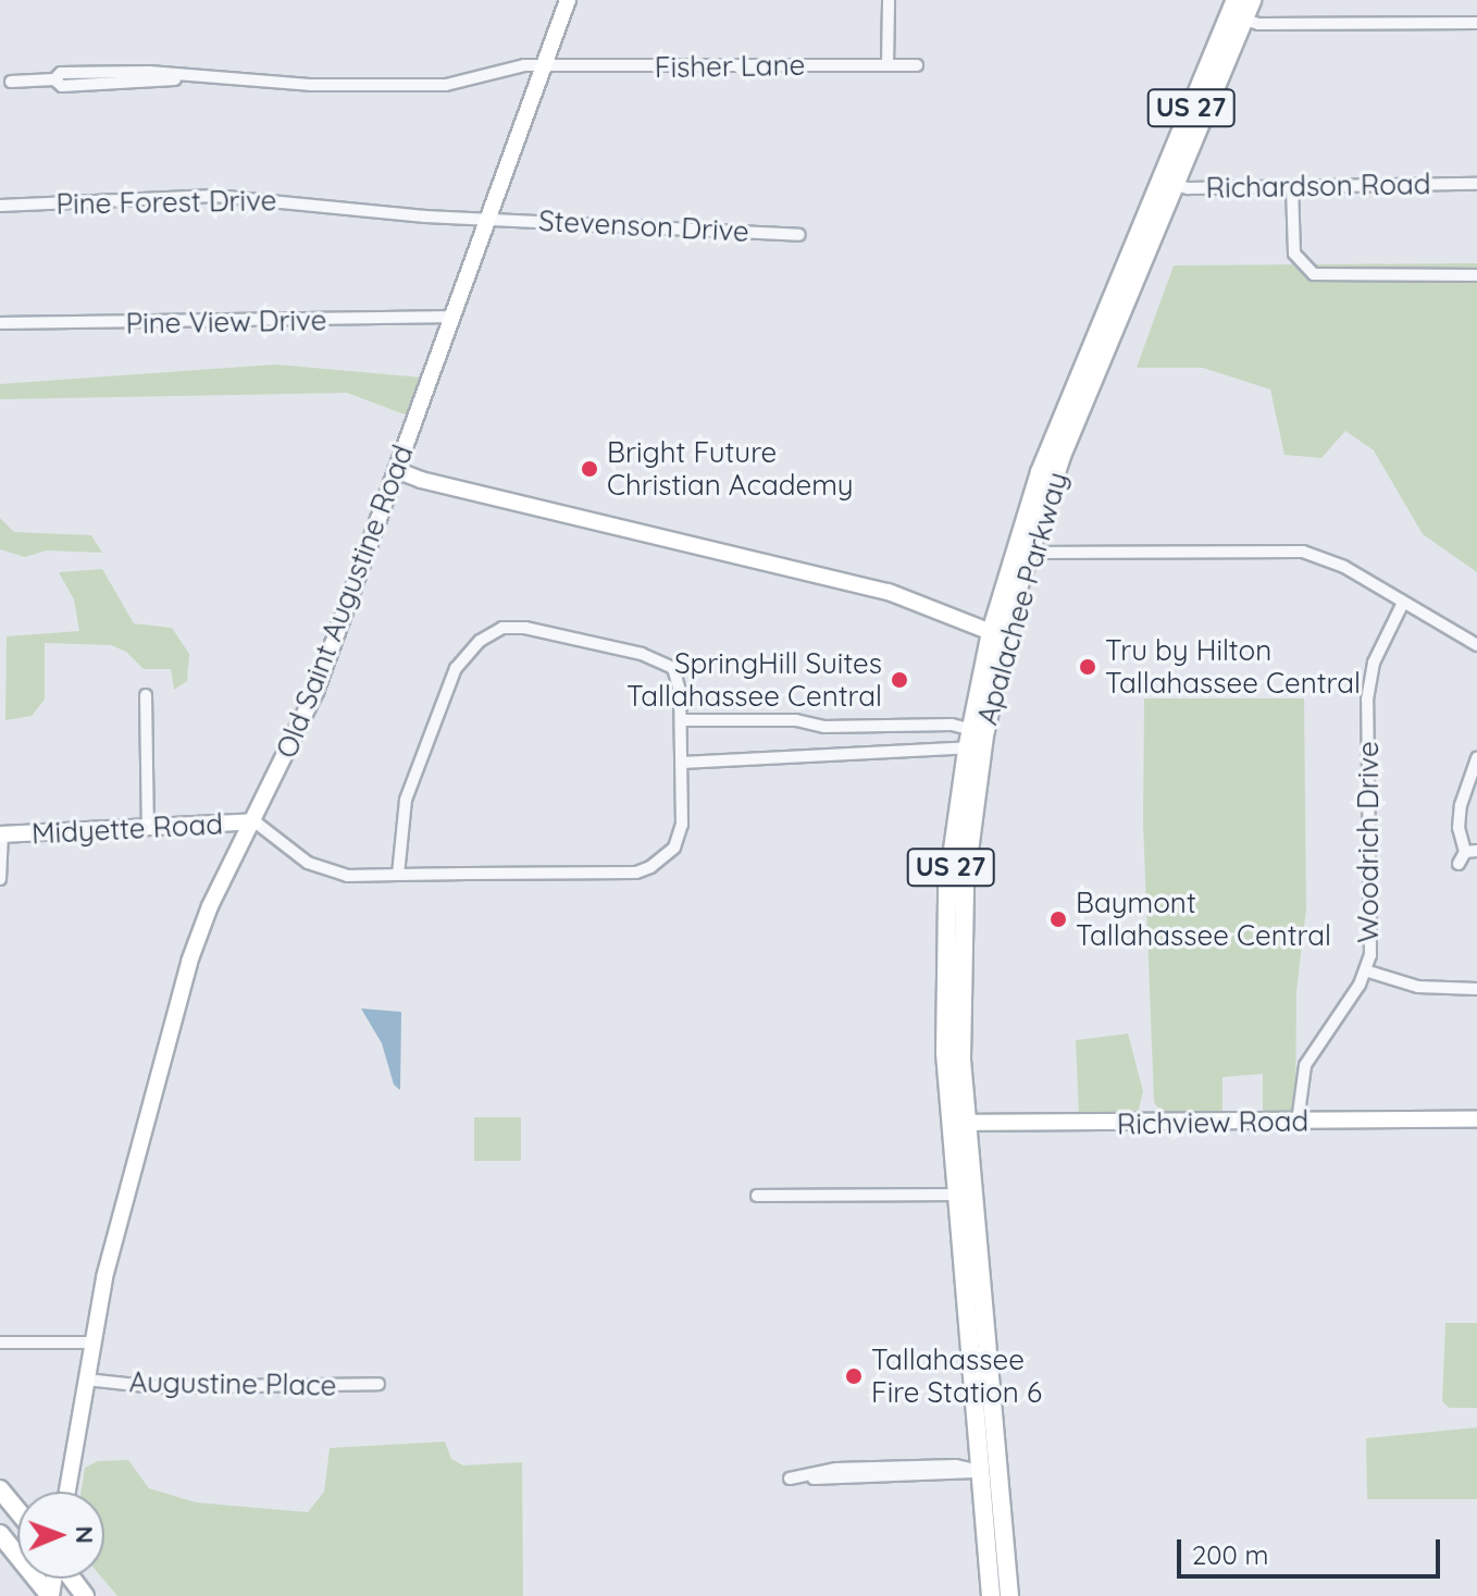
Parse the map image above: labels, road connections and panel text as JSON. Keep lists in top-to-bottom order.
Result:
{
  "streets": {
    "main road": ["US 27", "Apalachee Parkway"],
    "street": [
      "Fisher Lane",
      "Richardson Road",
      "Pine Forest Drive",
      "Stevenson Drive",
      "Pine View Drive",
      "Old Saint Augustine Road",
      "Midyette Road",
      "Woodrich Drive",
      "Richview Road",
      "Augustine Place"
    ]
  },
  "crossings": [
    ["Fisher Lane", "Old Saint Augustine Road"],
    ["Richardson Road", "Apalachee Parkway"],
    ["Pine Forest Drive", "Stevenson Drive"],
    ["Pine Forest Drive", "Old Saint Augustine Road"],
    ["Stevenson Drive", "Old Saint Augustine Road"],
    ["Pine View Drive", "Old Saint Augustine Road"],
    ["Apalachee Parkway", "Richview Road"],
    ["Old Saint Augustine Road", "Midyette Road"],
    ["Old Saint Augustine Road", "Augustine Place"],
    ["Woodrich Drive", "Richview Road"]
  ],
  "places": [
    "Bright Future Christian Academy",
    "Tru by Hilton Tallahassee Central",
    "SpringHill Suites Tallahassee Central",
    "Baymont Tallahassee Central",
    "Tallahassee Fire Station 6"
  ],
  "scale_bar": "200 m",
  "north": "right"
}
